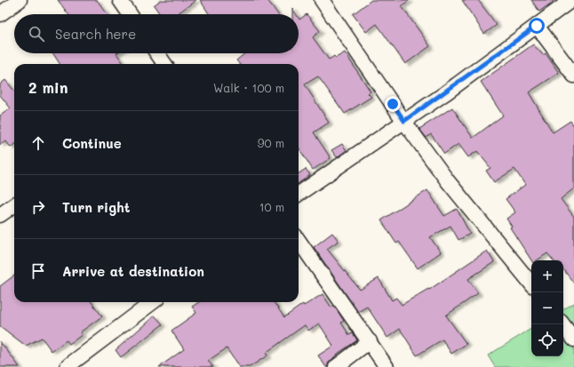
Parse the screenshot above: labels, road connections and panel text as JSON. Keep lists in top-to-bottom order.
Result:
{
  "page": {
    "search": "Search here",
    "heading": ["2 min", "Walk · 100 m"],
    "list": [
      ["Continue", "90 m"],
      ["Turn right", "10 m"],
      "Arrive at destination"
    ],
    "map_buttons": ["+", "−"]
  }
}
